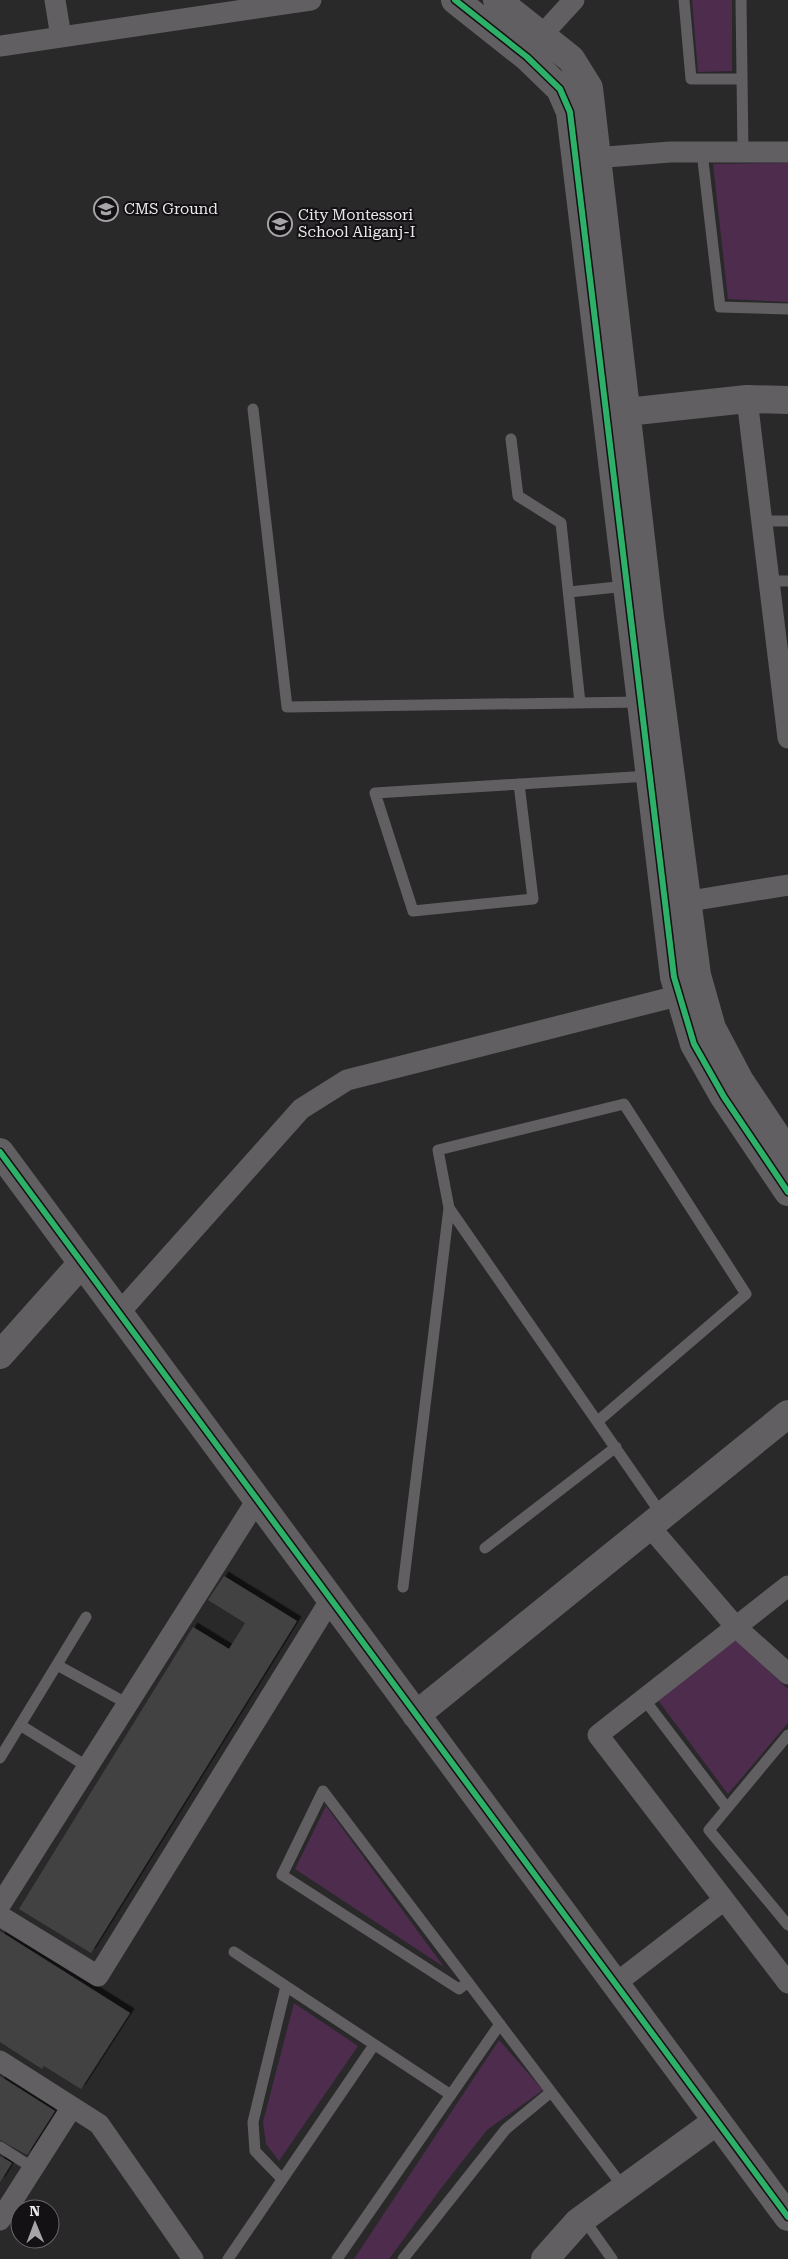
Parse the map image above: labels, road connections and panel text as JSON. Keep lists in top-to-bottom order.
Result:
{
  "places": {
    "school or university": ["CMS Ground", "City Montessori School Aliganj-I"]
  },
  "north": "top"
}
